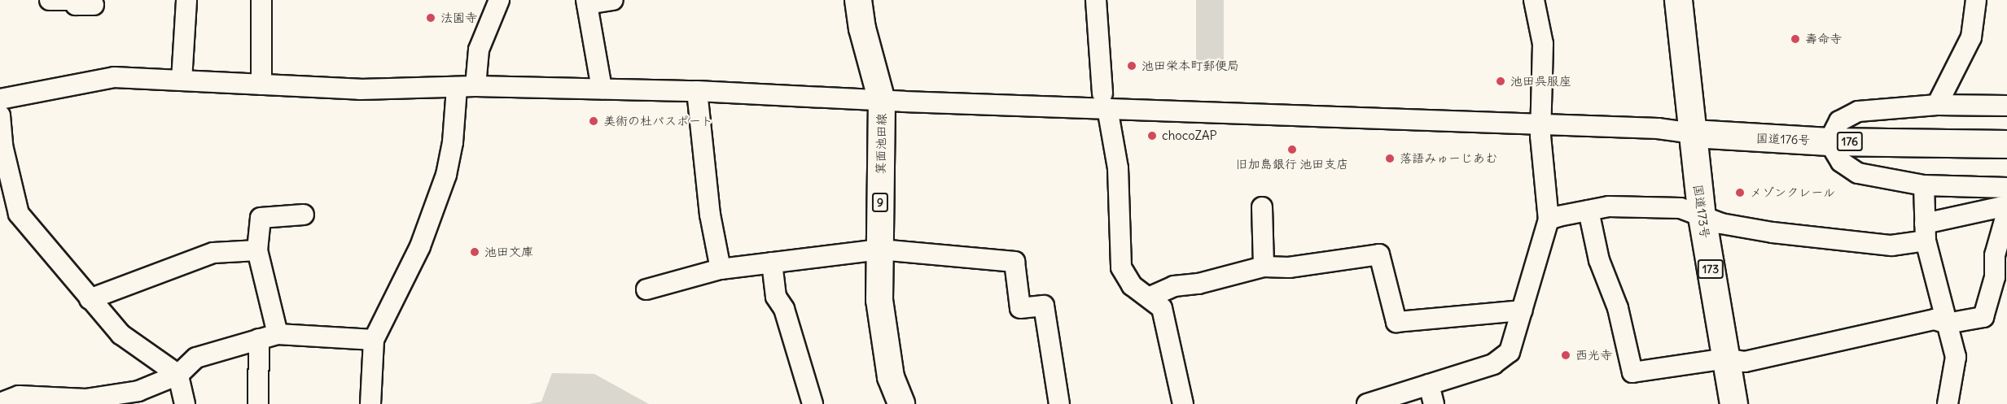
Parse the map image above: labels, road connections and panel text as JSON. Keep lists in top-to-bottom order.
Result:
{
  "streets": {
    "highway": [
      "国道176号",
      "176",
      "国道173号",
      "173"
    ],
    "main road": ["箕面池田線", "9"]
  },
  "crossings": [
    ["国道176号", "国道173号"]
  ],
  "places": [
    "法園寺",
    "壽命寺",
    "池田栄本町郵便局",
    "池田呉服座",
    "美術の杜パスポート",
    "chocoZAP",
    "旧加島銀行 池田支店",
    "落語みゅーじあむ",
    "メゾンクレール",
    "池田文庫",
    "西光寺"
  ]
}
